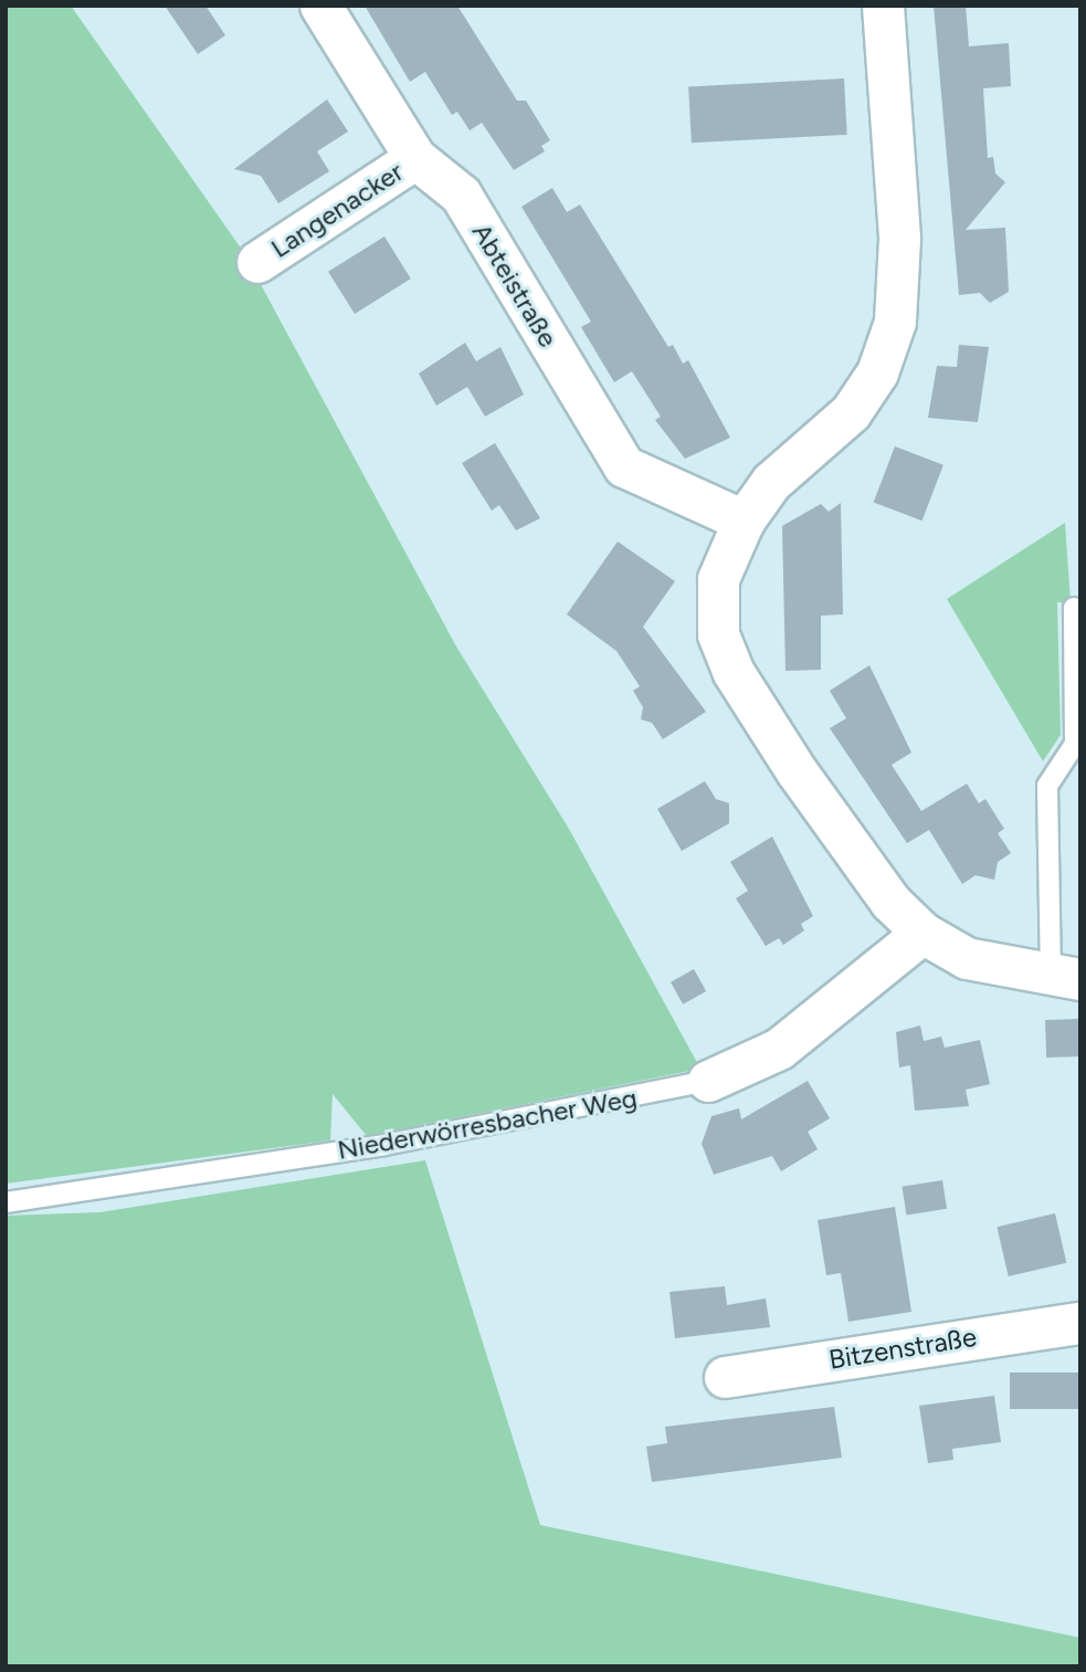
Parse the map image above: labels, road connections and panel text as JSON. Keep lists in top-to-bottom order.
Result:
{
  "streets": {
    "street": [
      "Langenacker",
      "Abteistraße",
      "Niederwörresbacher Weg",
      "Bitzenstraße"
    ]
  },
  "crossings": [
    ["Langenacker", "Abteistraße"]
  ]
}
